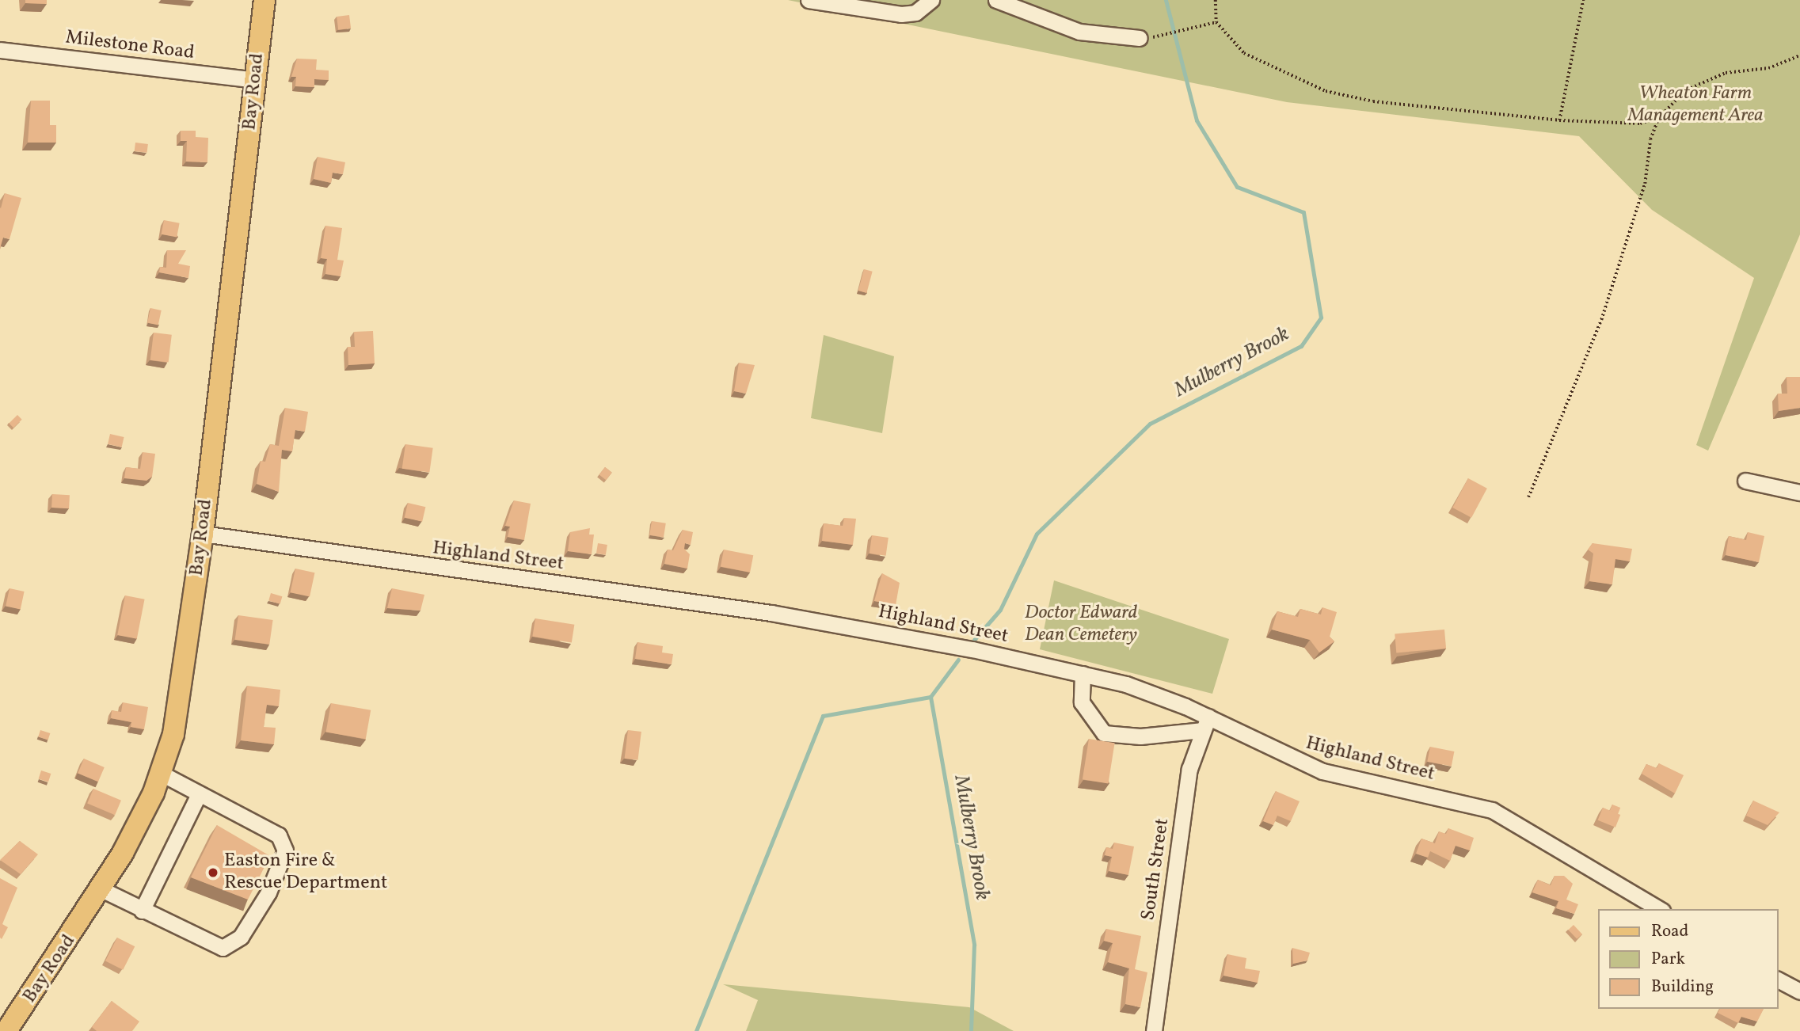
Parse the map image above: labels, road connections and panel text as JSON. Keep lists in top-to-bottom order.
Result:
{
  "streets": {
    "main road": ["Bay Road"],
    "street": ["Milestone Road", "Highland Street", "South Street"]
  },
  "crossings": [
    ["Milestone Road", "Bay Road"],
    ["Bay Road", "Highland Street"],
    ["Highland Street", "South Street"]
  ],
  "water": ["Mulberry Brook"],
  "parks": ["Wheaton Farm Management Area", "Doctor Edward Dean Cemetery"],
  "places": ["Easton Fire & Rescue Department"],
  "legend": ["Road", "Park", "Building"]
}
